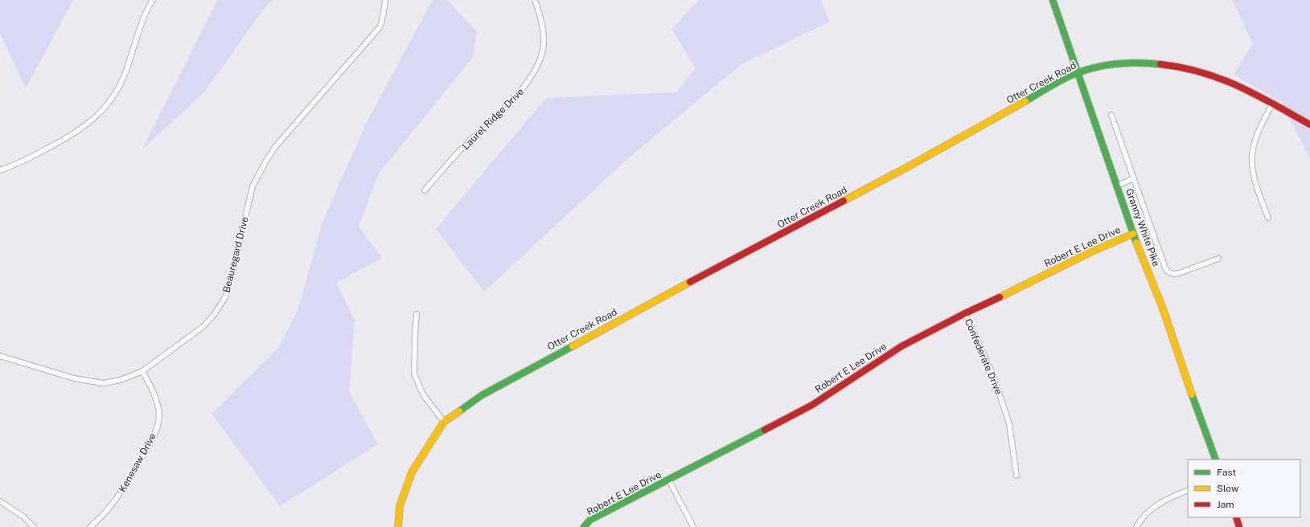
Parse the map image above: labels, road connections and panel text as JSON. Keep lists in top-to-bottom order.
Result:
{
  "streets": {
    "street": [
      "Otter Creek Road",
      "Laurel Ridge Drive",
      "Granny White Pike",
      "Robert E Lee Drive",
      "Beauregard Drive",
      "Confederate Drive",
      "Kenesaw Drive"
    ]
  },
  "crossings": [
    ["Otter Creek Road", "Granny White Pike"],
    ["Granny White Pike", "Robert E Lee Drive"],
    ["Robert E Lee Drive", "Confederate Drive"],
    ["Beauregard Drive", "Kenesaw Drive"]
  ],
  "legend": ["Fast", "Slow", "Jam"]
}
